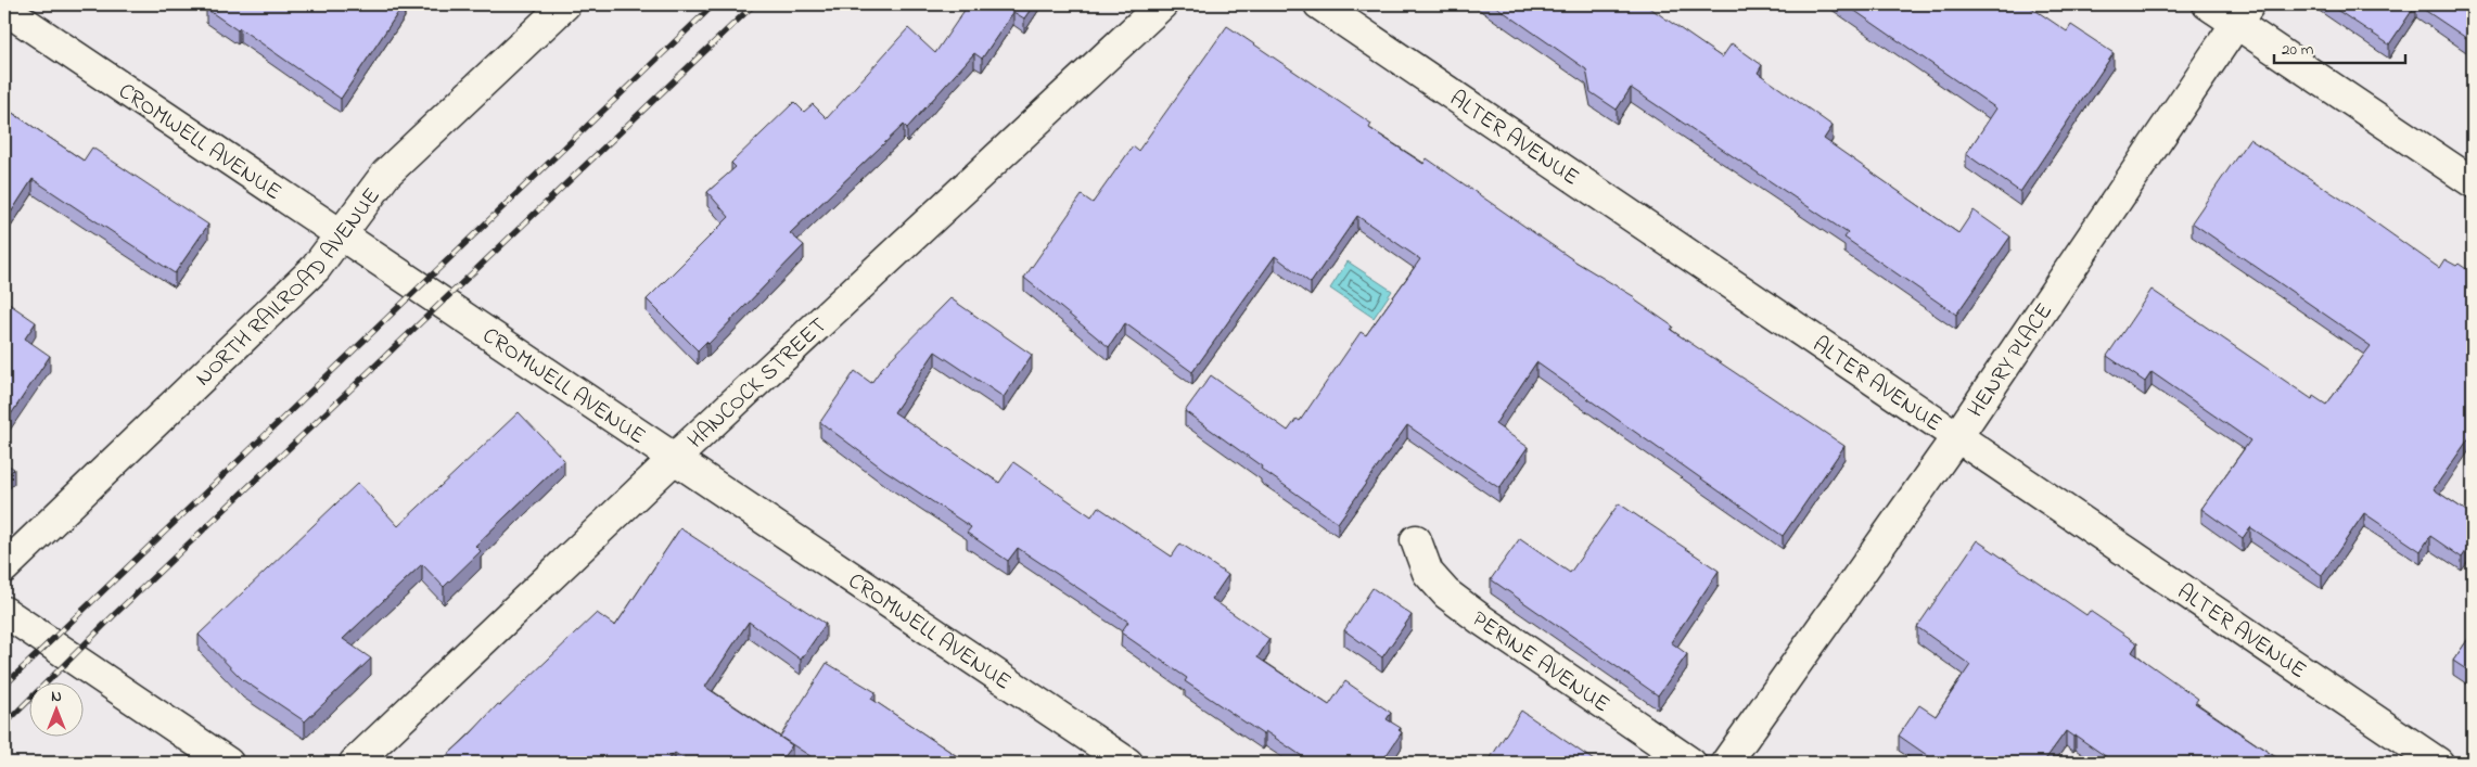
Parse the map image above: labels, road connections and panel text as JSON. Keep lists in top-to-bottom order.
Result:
{
  "streets": {
    "street": [
      "ALTER AVENUE",
      "CROMWELL AVENUE",
      "NORTH RAILROAD AVENUE",
      "HENRY PLACE",
      "HANCOCK STREET",
      "PERINE AVENUE"
    ]
  },
  "crossings": [
    ["ALTER AVENUE", "HENRY PLACE"],
    ["CROMWELL AVENUE", "NORTH RAILROAD AVENUE"],
    ["CROMWELL AVENUE", "HANCOCK STREET"]
  ],
  "scale_bar": "20 m",
  "north": "top"
}
